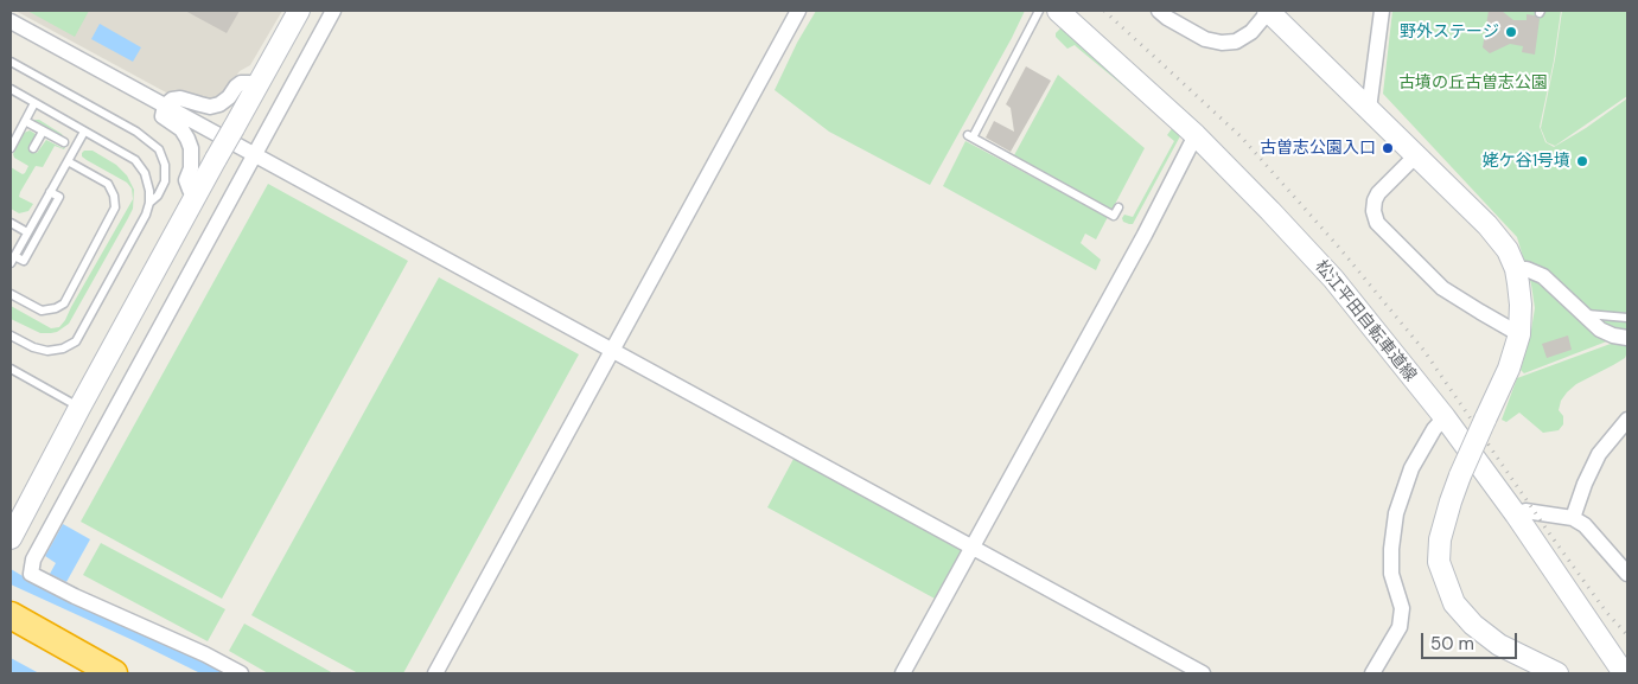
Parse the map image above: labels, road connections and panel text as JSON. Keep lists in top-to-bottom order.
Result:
{
  "streets": {
    "street": ["松江平田自転車道線"]
  },
  "parks": ["古墳の丘古曽志公園"],
  "places": ["野外ステージ", "古曽志公園入口", "姥ケ谷1号墳"],
  "scale_bar": "50 m"
}
